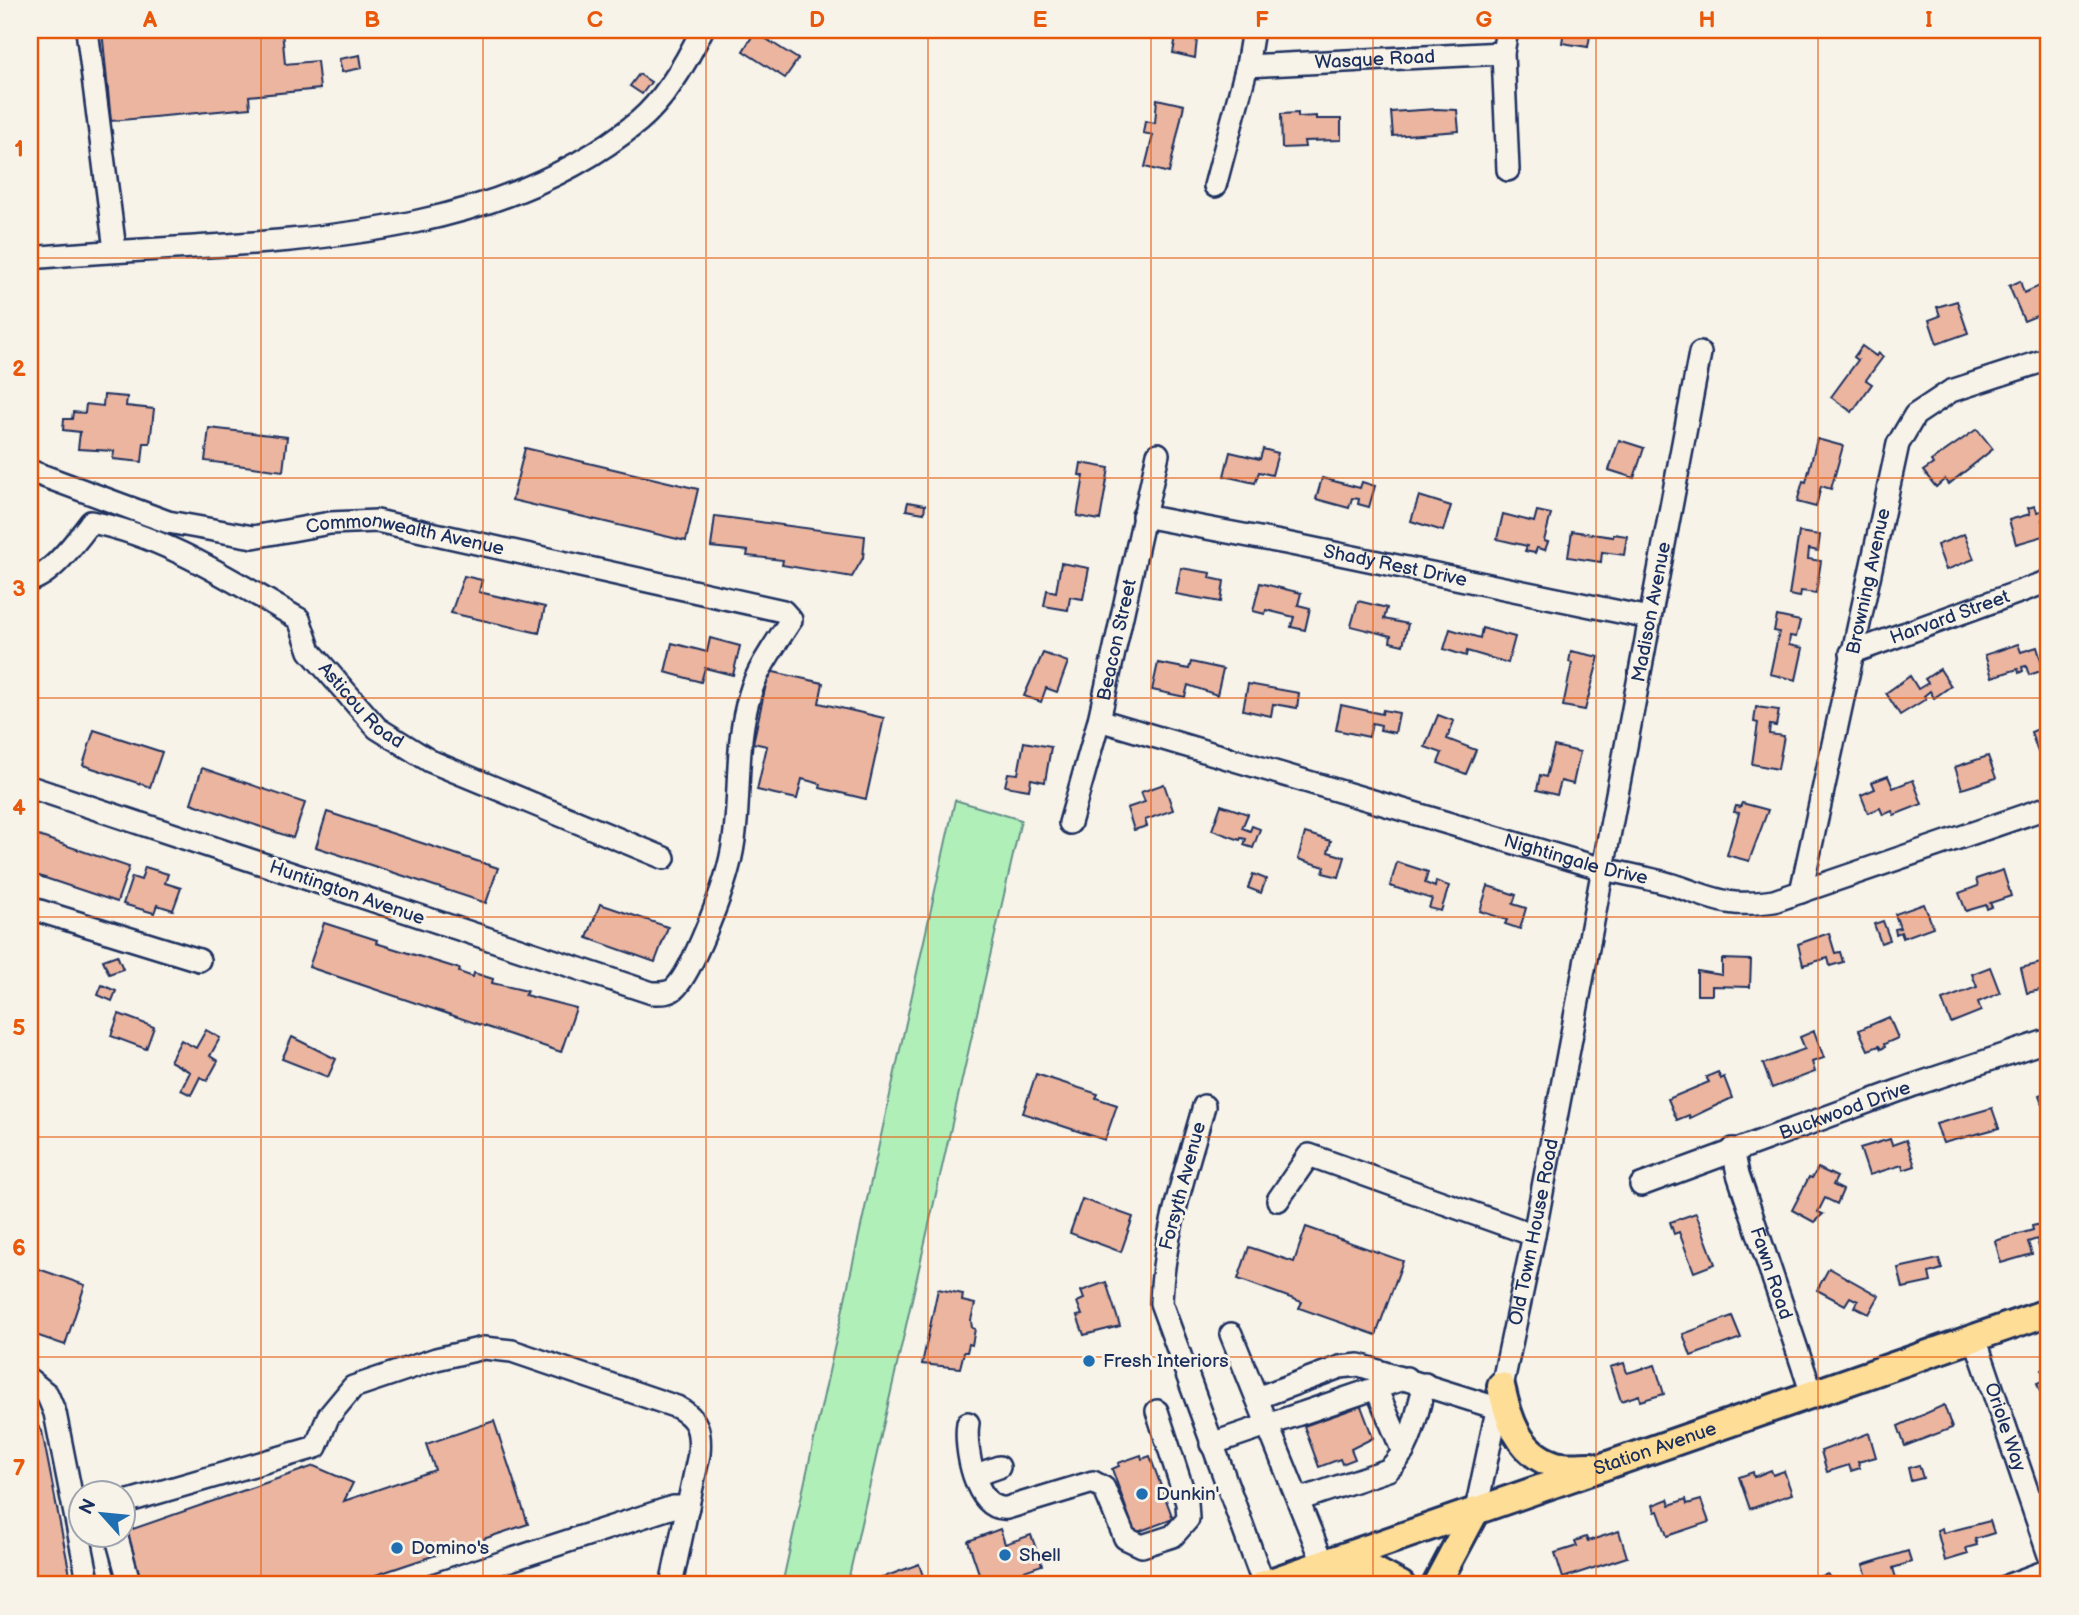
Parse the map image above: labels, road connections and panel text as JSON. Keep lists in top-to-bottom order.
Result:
{
  "streets": {
    "main road": ["Old Town House Road", "Station Avenue"],
    "street": [
      "Wasque Road",
      "Commonwealth Avenue",
      "Shady Rest Drive",
      "Browning Avenue",
      "Madison Avenue",
      "Harvard Street",
      "Beacon Street",
      "Asticou Road",
      "Nightingale Drive",
      "Huntington Avenue",
      "Buckwood Drive",
      "Forsyth Avenue",
      "Fawn Road",
      "Oriole Way"
    ]
  },
  "crossings": [
    ["Commonwealth Avenue", "Huntington Avenue"],
    ["Shady Rest Drive", "Madison Avenue"],
    ["Shady Rest Drive", "Beacon Street"],
    ["Browning Avenue", "Harvard Street"],
    ["Browning Avenue", "Nightingale Drive"],
    ["Madison Avenue", "Nightingale Drive"],
    ["Madison Avenue", "Old Town House Road"],
    ["Beacon Street", "Nightingale Drive"],
    ["Nightingale Drive", "Old Town House Road"],
    ["Buckwood Drive", "Fawn Road"],
    ["Forsyth Avenue", "Station Avenue"],
    ["Old Town House Road", "Station Avenue"],
    ["Fawn Road", "Station Avenue"],
    ["Oriole Way", "Station Avenue"]
  ],
  "places": [
    "Fresh Interiors",
    "Dunkin'",
    "Domino's",
    "Shell"
  ],
  "north": "top left",
  "grid": {
    "columns": [
      "A",
      "B",
      "C",
      "D",
      "E",
      "F",
      "G",
      "H",
      "I"
    ],
    "rows": [
      "1",
      "2",
      "3",
      "4",
      "5",
      "6",
      "7"
    ]
  }
}
